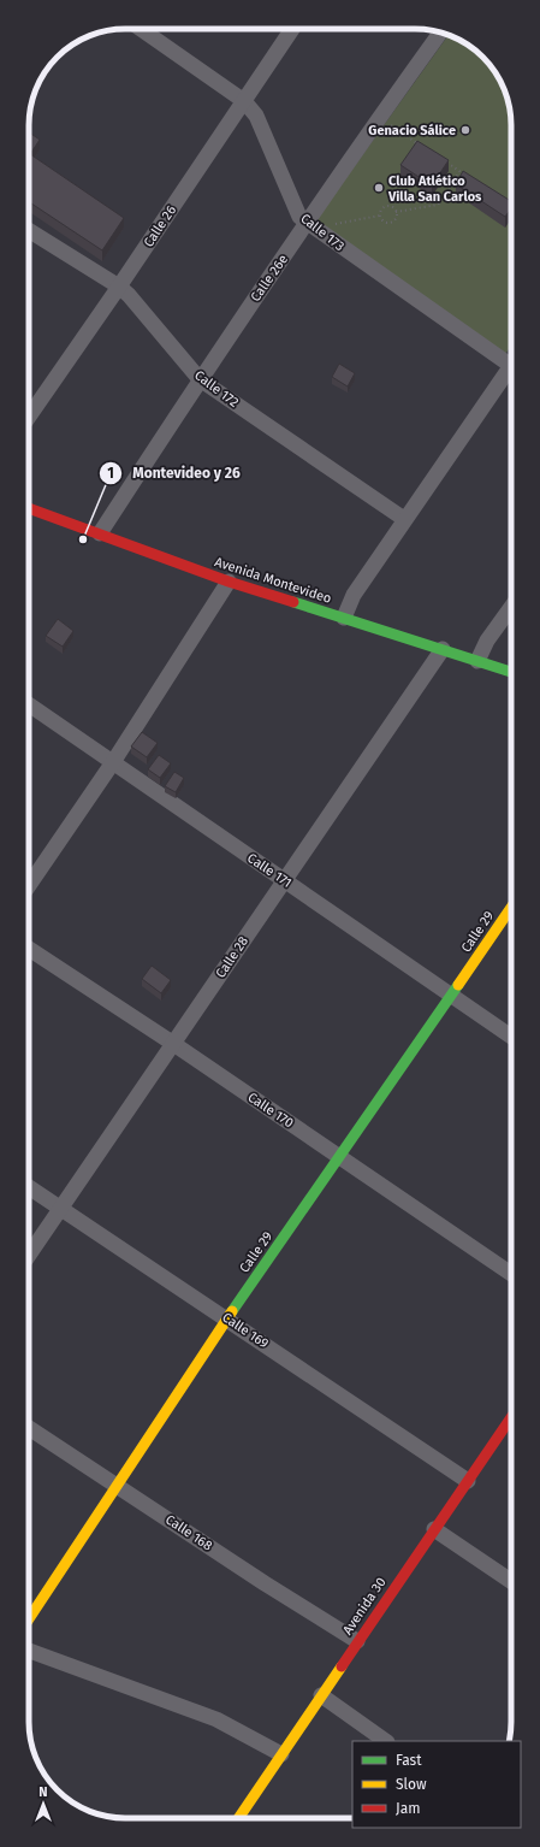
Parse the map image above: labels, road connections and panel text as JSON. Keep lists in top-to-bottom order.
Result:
{
  "streets": {
    "street": [
      "Calle 26",
      "Calle 173",
      "Calle 26e",
      "Calle 172",
      "Avenida Montevideo",
      "Calle 171",
      "Calle 29",
      "Calle 28",
      "Calle 170",
      "Calle 169",
      "Calle 168",
      "Avenida 30"
    ]
  },
  "crossings": [
    ["Calle 26", "Calle 173"],
    ["Calle 26", "Calle 172"],
    ["Calle 173", "Calle 26e"],
    ["Calle 26e", "Calle 172"],
    ["Calle 26e", "Avenida Montevideo"],
    ["Avenida Montevideo", "Calle 28"],
    ["Calle 171", "Calle 29"],
    ["Calle 171", "Calle 28"],
    ["Calle 29", "Calle 170"],
    ["Calle 29", "Calle 169"],
    ["Calle 29", "Calle 168"],
    ["Calle 28", "Calle 170"],
    ["Calle 28", "Calle 169"],
    ["Calle 169", "Avenida 30"],
    ["Calle 168", "Avenida 30"]
  ],
  "places": ["Genacio Sálice", "Club Atlético Villa San Carlos", "Montevideo y 26"],
  "legend": ["Fast", "Slow", "Jam"],
  "north": "top"
}
